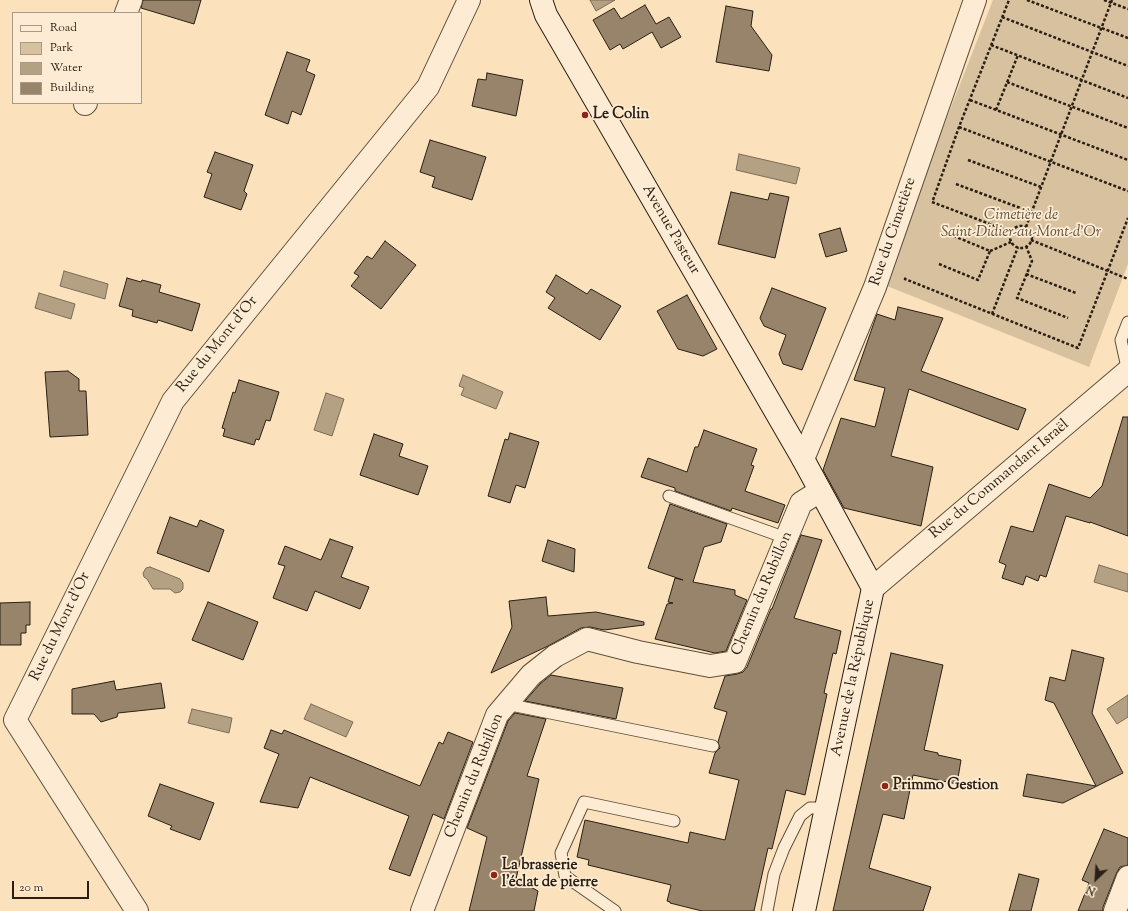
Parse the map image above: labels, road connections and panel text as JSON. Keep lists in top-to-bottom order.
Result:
{
  "streets": {
    "street": [
      "Avenue Pasteur",
      "Rue du Cimetière",
      "Rue du Mont d'Or",
      "Rue du Commandant Israël",
      "Chemin du Rubillon",
      "Avenue de la République"
    ]
  },
  "crossings": [
    ["Avenue Pasteur", "Rue du Cimetière"],
    ["Avenue Pasteur", "Avenue de la République"],
    ["Rue du Cimetière", "Avenue de la République"],
    ["Rue du Commandant Israël", "Avenue de la République"],
    ["Chemin du Rubillon", "Avenue de la République"]
  ],
  "parks": ["Cimetière de Saint-Didier-au-Mont-d'Or"],
  "places": ["Le Colin", "Primmo Gestion", "La brasserie l'éclat de pierre"],
  "legend": [
    "Road",
    "Park",
    "Water",
    "Building"
  ],
  "scale_bar": "20 m",
  "north": "bottom left"
}
